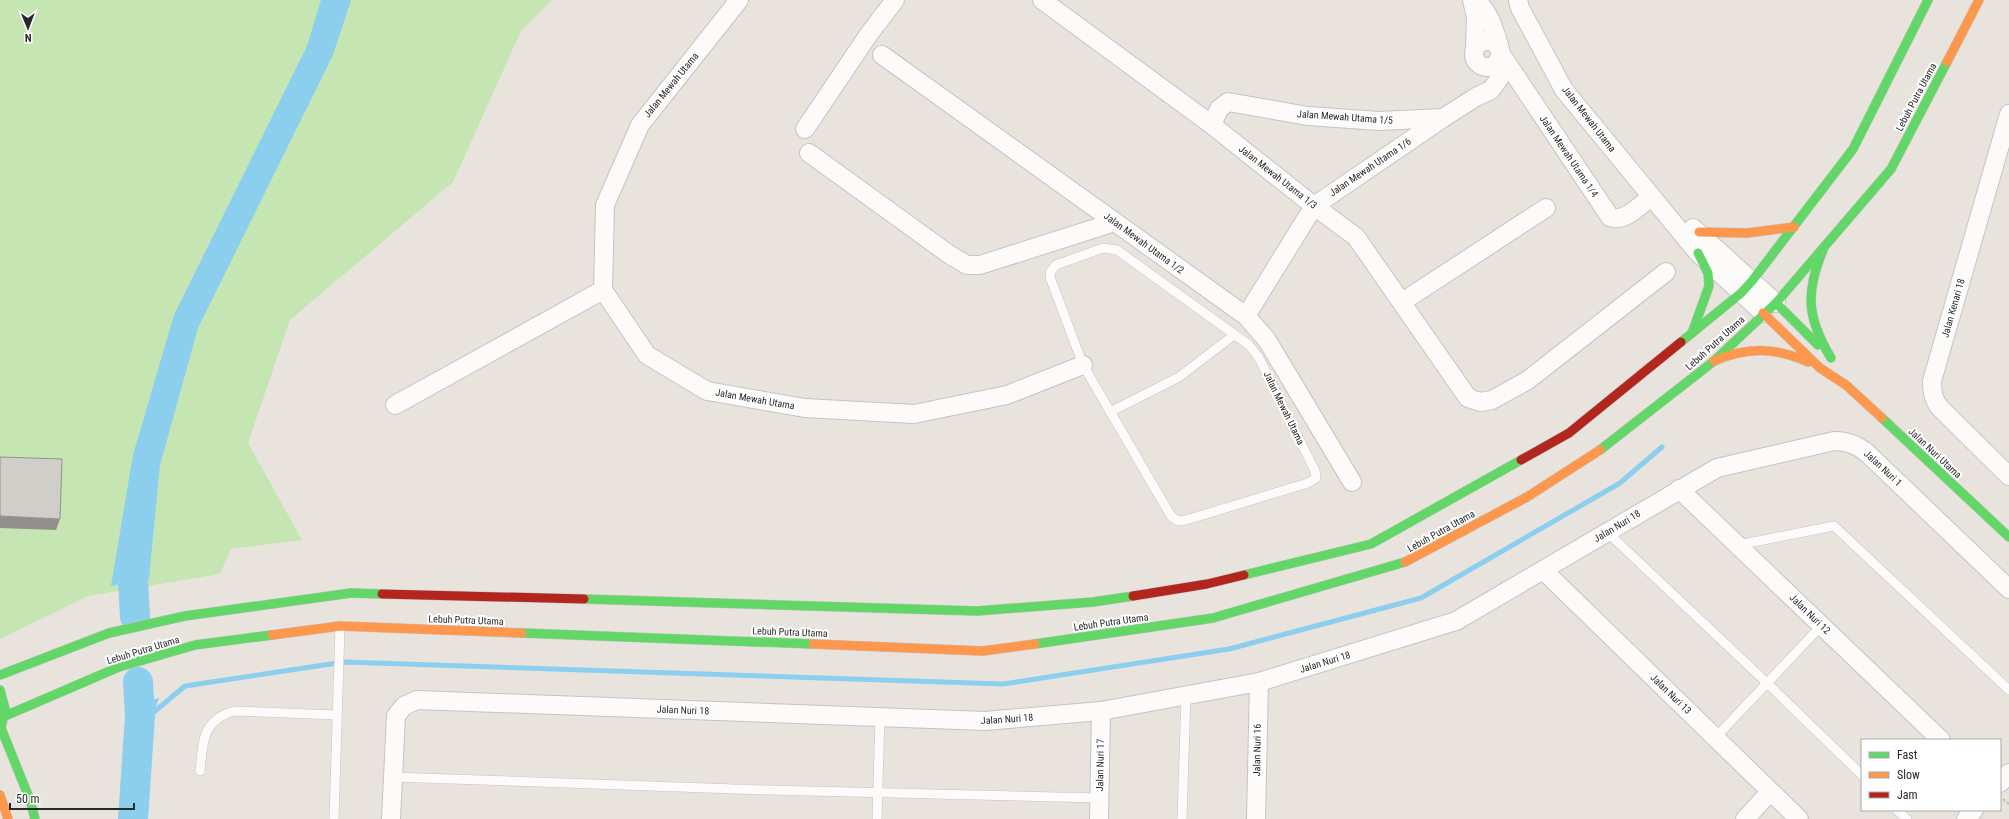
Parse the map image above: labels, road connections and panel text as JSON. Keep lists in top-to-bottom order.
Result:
{
  "streets": {
    "main road": ["Lebuh Putra Utama", "Jalan Nuri Utama"],
    "street": [
      "Jalan Mewah Utama",
      "Jalan Mewah Utama 1/5",
      "Jalan Mewah Utama 1/4",
      "Jalan Mewah Utama 1/6",
      "Jalan Mewah Utama 1/3",
      "Jalan Mewah Utama 1/2",
      "Jalan Kenari 18",
      "Jalan Nuri 1",
      "Jalan Nuri 18",
      "Jalan Nuri 12",
      "Jalan Nuri 13",
      "Jalan Nuri 16",
      "Jalan Nuri 17"
    ]
  },
  "crossings": [
    ["Jalan Mewah Utama", "Lebuh Putra Utama"],
    ["Jalan Mewah Utama", "Jalan Mewah Utama 1/4"],
    ["Jalan Mewah Utama", "Jalan Nuri Utama"],
    ["Lebuh Putra Utama", "Jalan Nuri Utama"],
    ["Jalan Mewah Utama 1/5", "Jalan Mewah Utama 1/6"],
    ["Jalan Mewah Utama 1/5", "Jalan Mewah Utama 1/3"],
    ["Jalan Mewah Utama 1/4", "Jalan Mewah Utama 1/6"],
    ["Jalan Mewah Utama 1/6", "Jalan Mewah Utama 1/3"],
    ["Jalan Mewah Utama 1/6", "Jalan Mewah Utama 1/2"],
    ["Jalan Nuri 1", "Jalan Nuri 18"],
    ["Jalan Nuri 1", "Jalan Nuri 12"],
    ["Jalan Nuri 18", "Jalan Nuri 12"],
    ["Jalan Nuri 18", "Jalan Nuri 13"],
    ["Jalan Nuri 18", "Jalan Nuri 16"],
    ["Jalan Nuri 18", "Jalan Nuri 17"]
  ],
  "legend": ["Fast", "Slow", "Jam"],
  "scale_bar": "50 m",
  "north": "bottom"
}
